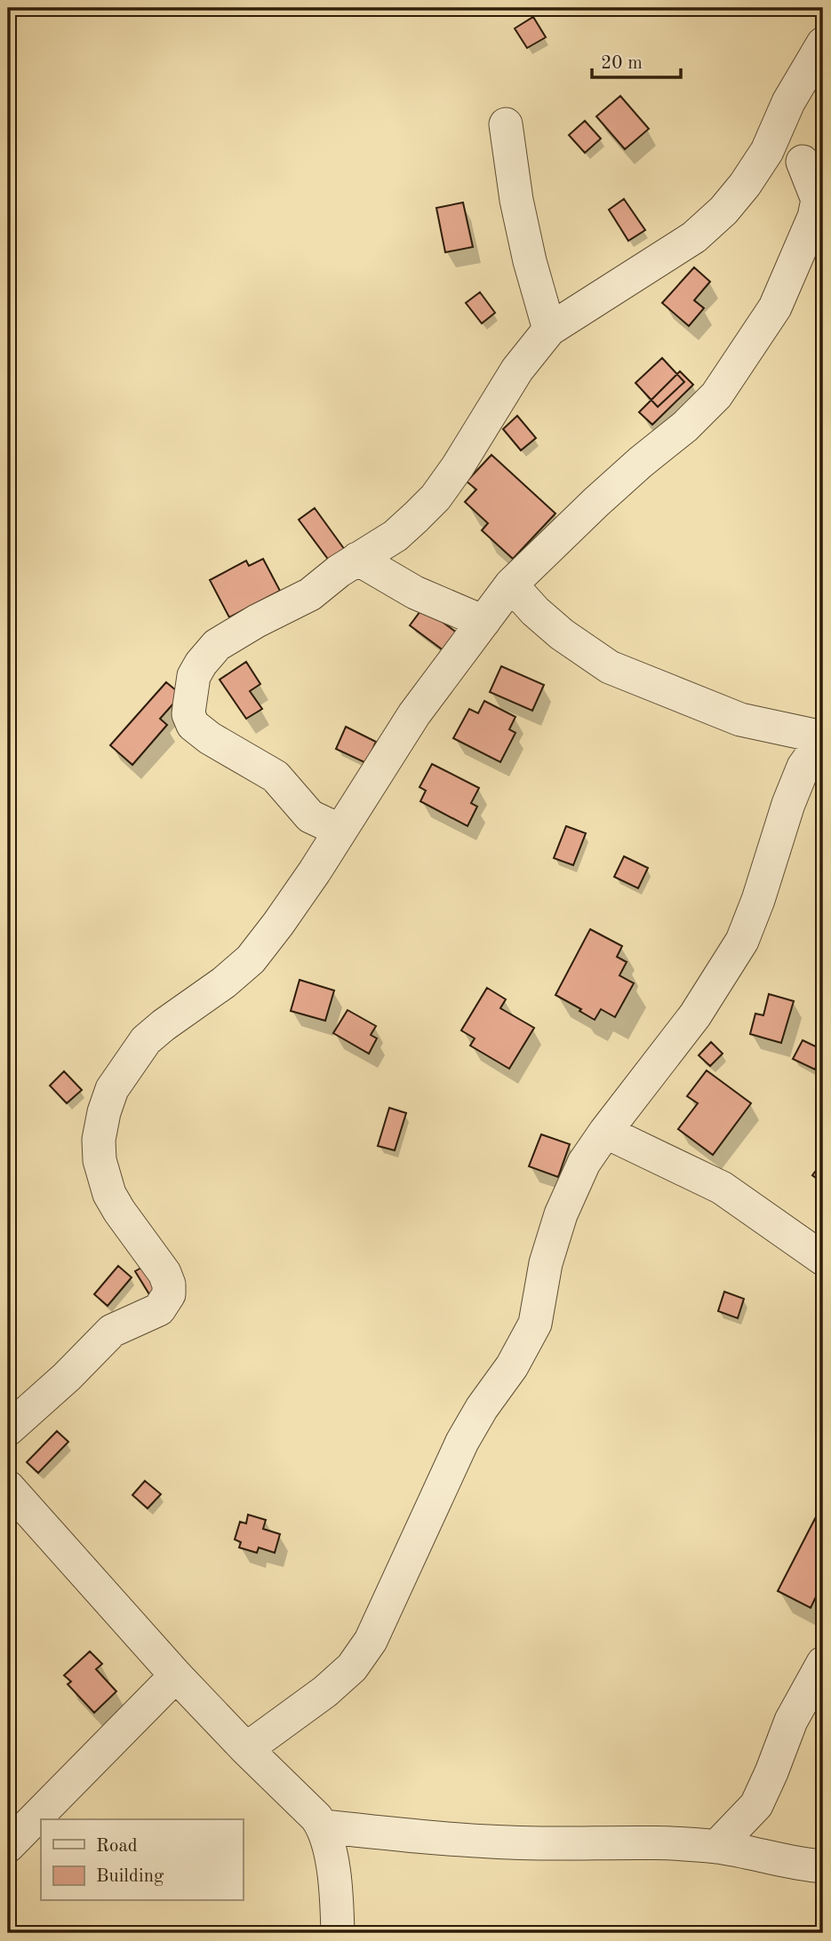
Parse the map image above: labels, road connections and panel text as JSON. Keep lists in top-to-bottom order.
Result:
{
  "legend": ["Road", "Building"],
  "scale_bar": "20 m"
}
